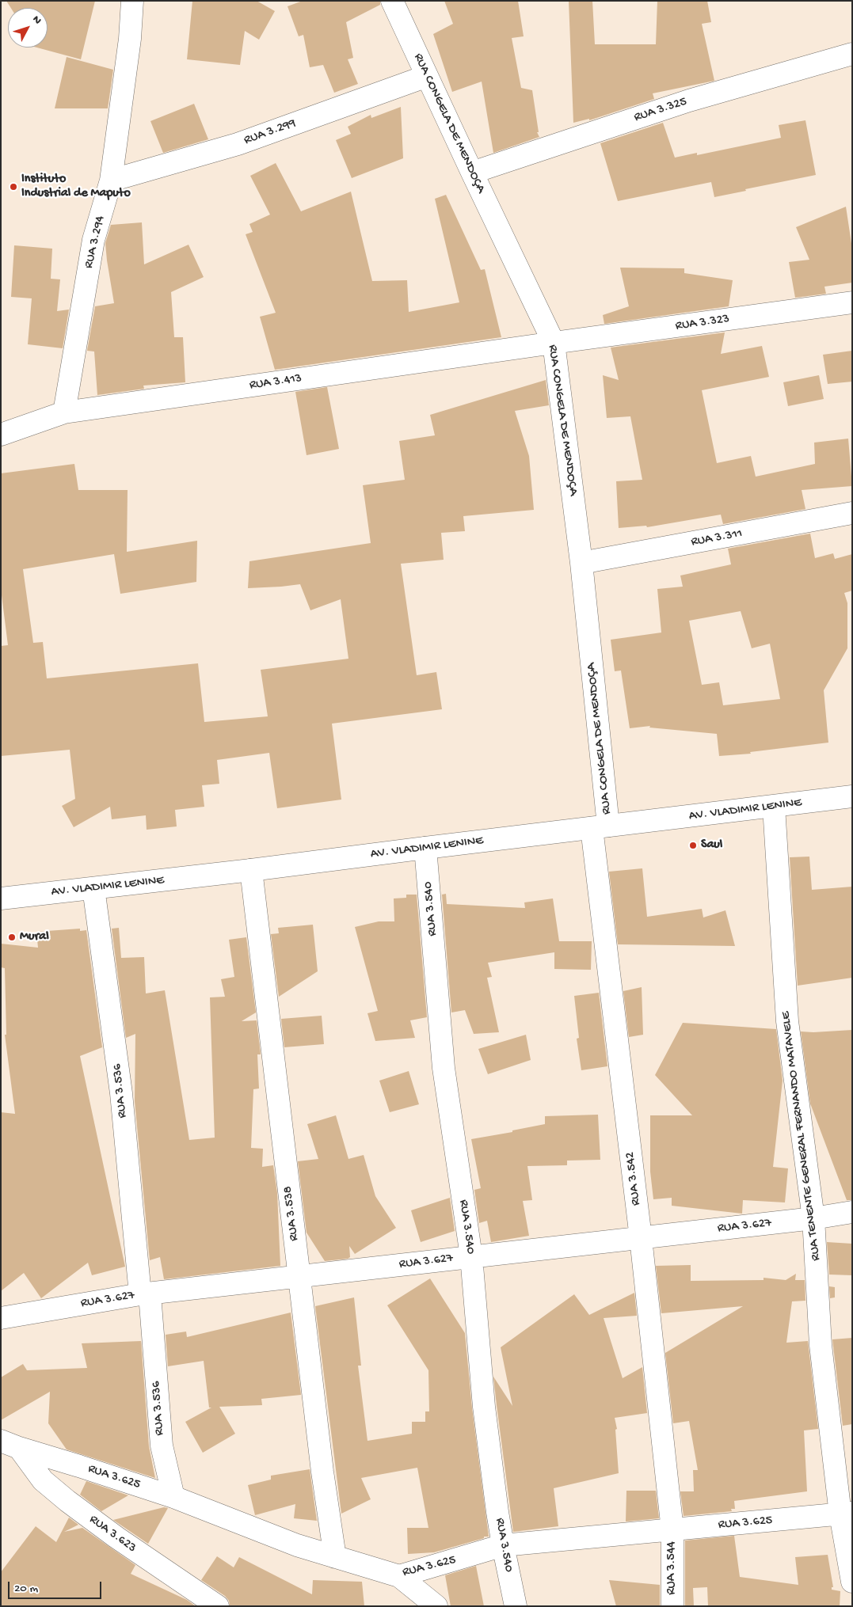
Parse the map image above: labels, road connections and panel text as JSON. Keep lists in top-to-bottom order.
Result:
{
  "streets": {
    "street": [
      "RUA 3.325",
      "RUA CONGELA DE MENDOÇA",
      "RUA 3.299",
      "RUA 3.294",
      "RUA 3.323",
      "RUA 3.413",
      "RUA 3.311",
      "AV. VLADIMIR LENINE",
      "RUA 3.540",
      "RUA 3.536",
      "RUA TENENTE GENERAL FERNANDO MATAVELE",
      "RUA 3.542",
      "RUA 3.538",
      "RUA 3.627",
      "RUA 3.625",
      "RUA 3.623",
      "RUA 3.544"
    ]
  },
  "crossings": [
    ["RUA 3.325", "RUA CONGELA DE MENDOÇA"],
    ["RUA CONGELA DE MENDOÇA", "RUA 3.299"],
    ["RUA CONGELA DE MENDOÇA", "RUA 3.323"],
    ["RUA CONGELA DE MENDOÇA", "RUA 3.413"],
    ["RUA CONGELA DE MENDOÇA", "RUA 3.311"],
    ["RUA CONGELA DE MENDOÇA", "AV. VLADIMIR LENINE"],
    ["RUA CONGELA DE MENDOÇA", "RUA 3.542"],
    ["RUA 3.299", "RUA 3.294"],
    ["RUA 3.294", "RUA 3.413"],
    ["RUA 3.323", "RUA 3.413"],
    ["AV. VLADIMIR LENINE", "RUA 3.540"],
    ["AV. VLADIMIR LENINE", "RUA 3.536"],
    ["AV. VLADIMIR LENINE", "RUA TENENTE GENERAL FERNANDO MATAVELE"],
    ["AV. VLADIMIR LENINE", "RUA 3.542"],
    ["AV. VLADIMIR LENINE", "RUA 3.538"],
    ["RUA 3.540", "RUA 3.627"],
    ["RUA 3.540", "RUA 3.625"],
    ["RUA 3.536", "RUA 3.627"],
    ["RUA 3.536", "RUA 3.625"],
    ["RUA TENENTE GENERAL FERNANDO MATAVELE", "RUA 3.627"],
    ["RUA TENENTE GENERAL FERNANDO MATAVELE", "RUA 3.625"],
    ["RUA 3.542", "RUA 3.627"],
    ["RUA 3.542", "RUA 3.625"],
    ["RUA 3.542", "RUA 3.544"],
    ["RUA 3.538", "RUA 3.627"],
    ["RUA 3.538", "RUA 3.625"],
    ["RUA 3.625", "RUA 3.623"],
    ["RUA 3.625", "RUA 3.544"]
  ],
  "places": ["Instituto Industrial de Maputo", "Saul", "Mural"],
  "scale_bar": "20 m",
  "north": "top right"
}
